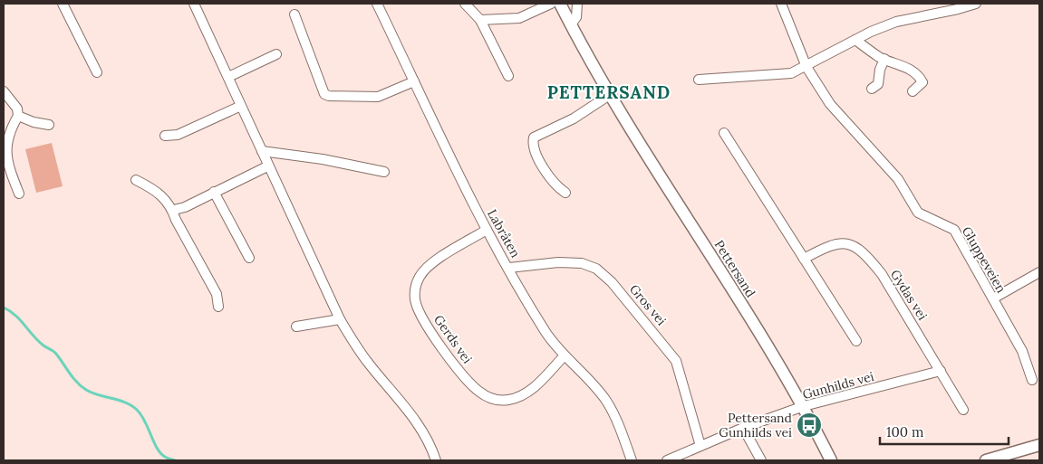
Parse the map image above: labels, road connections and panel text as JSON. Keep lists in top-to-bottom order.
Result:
{
  "streets": {
    "street": [
      "Labråten",
      "Gluppeveien",
      "Pettersand",
      "Gydas vei",
      "Gros vei",
      "Gerds vei",
      "Gunhilds vei"
    ]
  },
  "crossings": [
    ["Labråten", "Gros vei"],
    ["Labråten", "Gerds vei"],
    ["Pettersand", "Gunhilds vei"],
    ["Gydas vei", "Gunhilds vei"],
    ["Gros vei", "Gunhilds vei"]
  ],
  "districts": ["PETTERSAND"],
  "places": {
    "bus stop": ["Pettersand Gunhilds vei"]
  },
  "scale_bar": "100 m"
}
